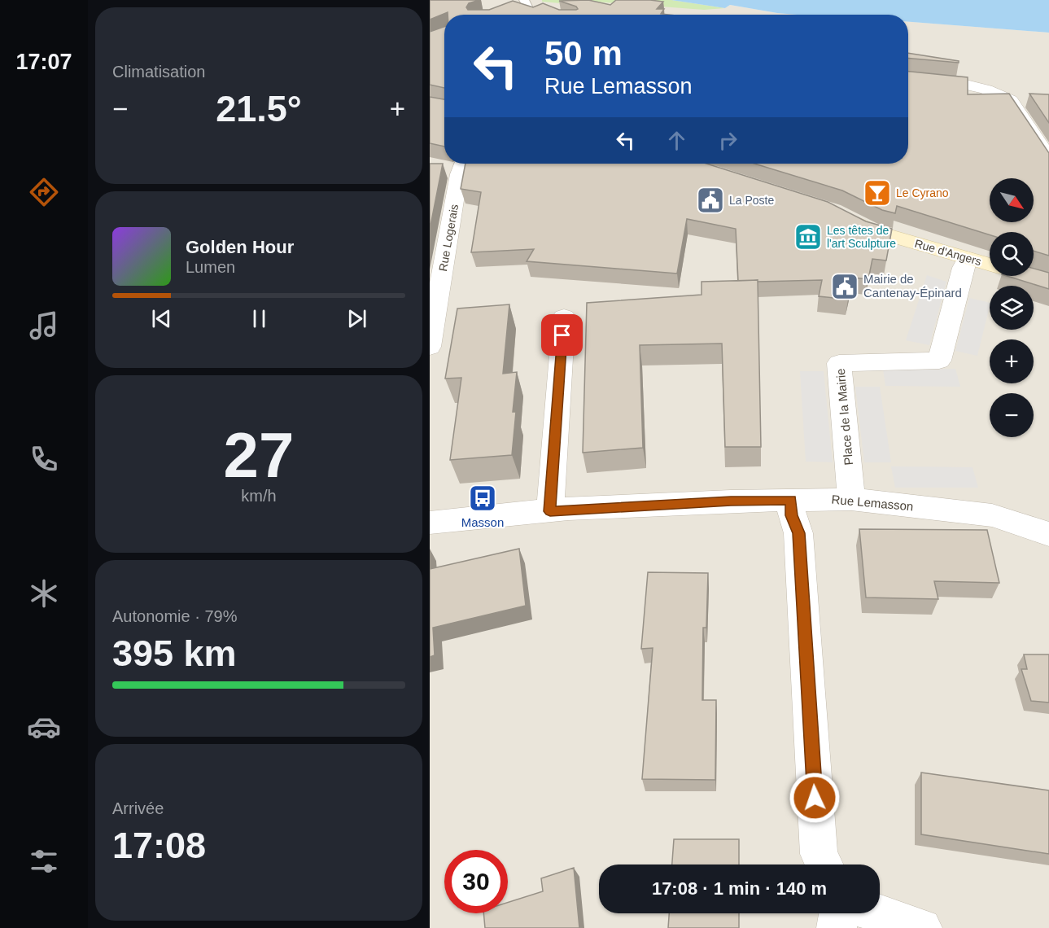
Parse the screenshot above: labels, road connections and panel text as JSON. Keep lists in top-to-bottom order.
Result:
{
  "streets": {
    "main road": ["Rue d'Angers"],
    "street": ["Rue Logerais", "Place de la Mairie", "Rue Lemasson"]
  },
  "crossings": [
    ["Rue d'Angers", "Place de la Mairie"],
    ["Place de la Mairie", "Rue Lemasson"]
  ],
  "places": {
    "bar": ["Le Cyrano"],
    "public building": ["La Poste", "Mairie de Cantenay-Épinard"],
    "museum": ["Les têtes de l'art Sculpture"],
    "bus stop": ["Masson"]
  },
  "north": "bottom right",
  "page": {
    "tabs": "17:07",
    "tile": [
      "Climatisation",
      ["27", "km/h"],
      ["Autonomie · 79%", "395 km"],
      ["Arrivée", "17:08"]
    ],
    "turn": ["50 m", "Rue Lemasson"],
    "heat": ["−", "21.5°", "+"],
    "map_buttons": ["+", "−"],
    "song": ["Golden Hour", "Lumen"],
    "limit": "30",
    "trip": "17:08 · 1 min · 140 m"
  }
}
